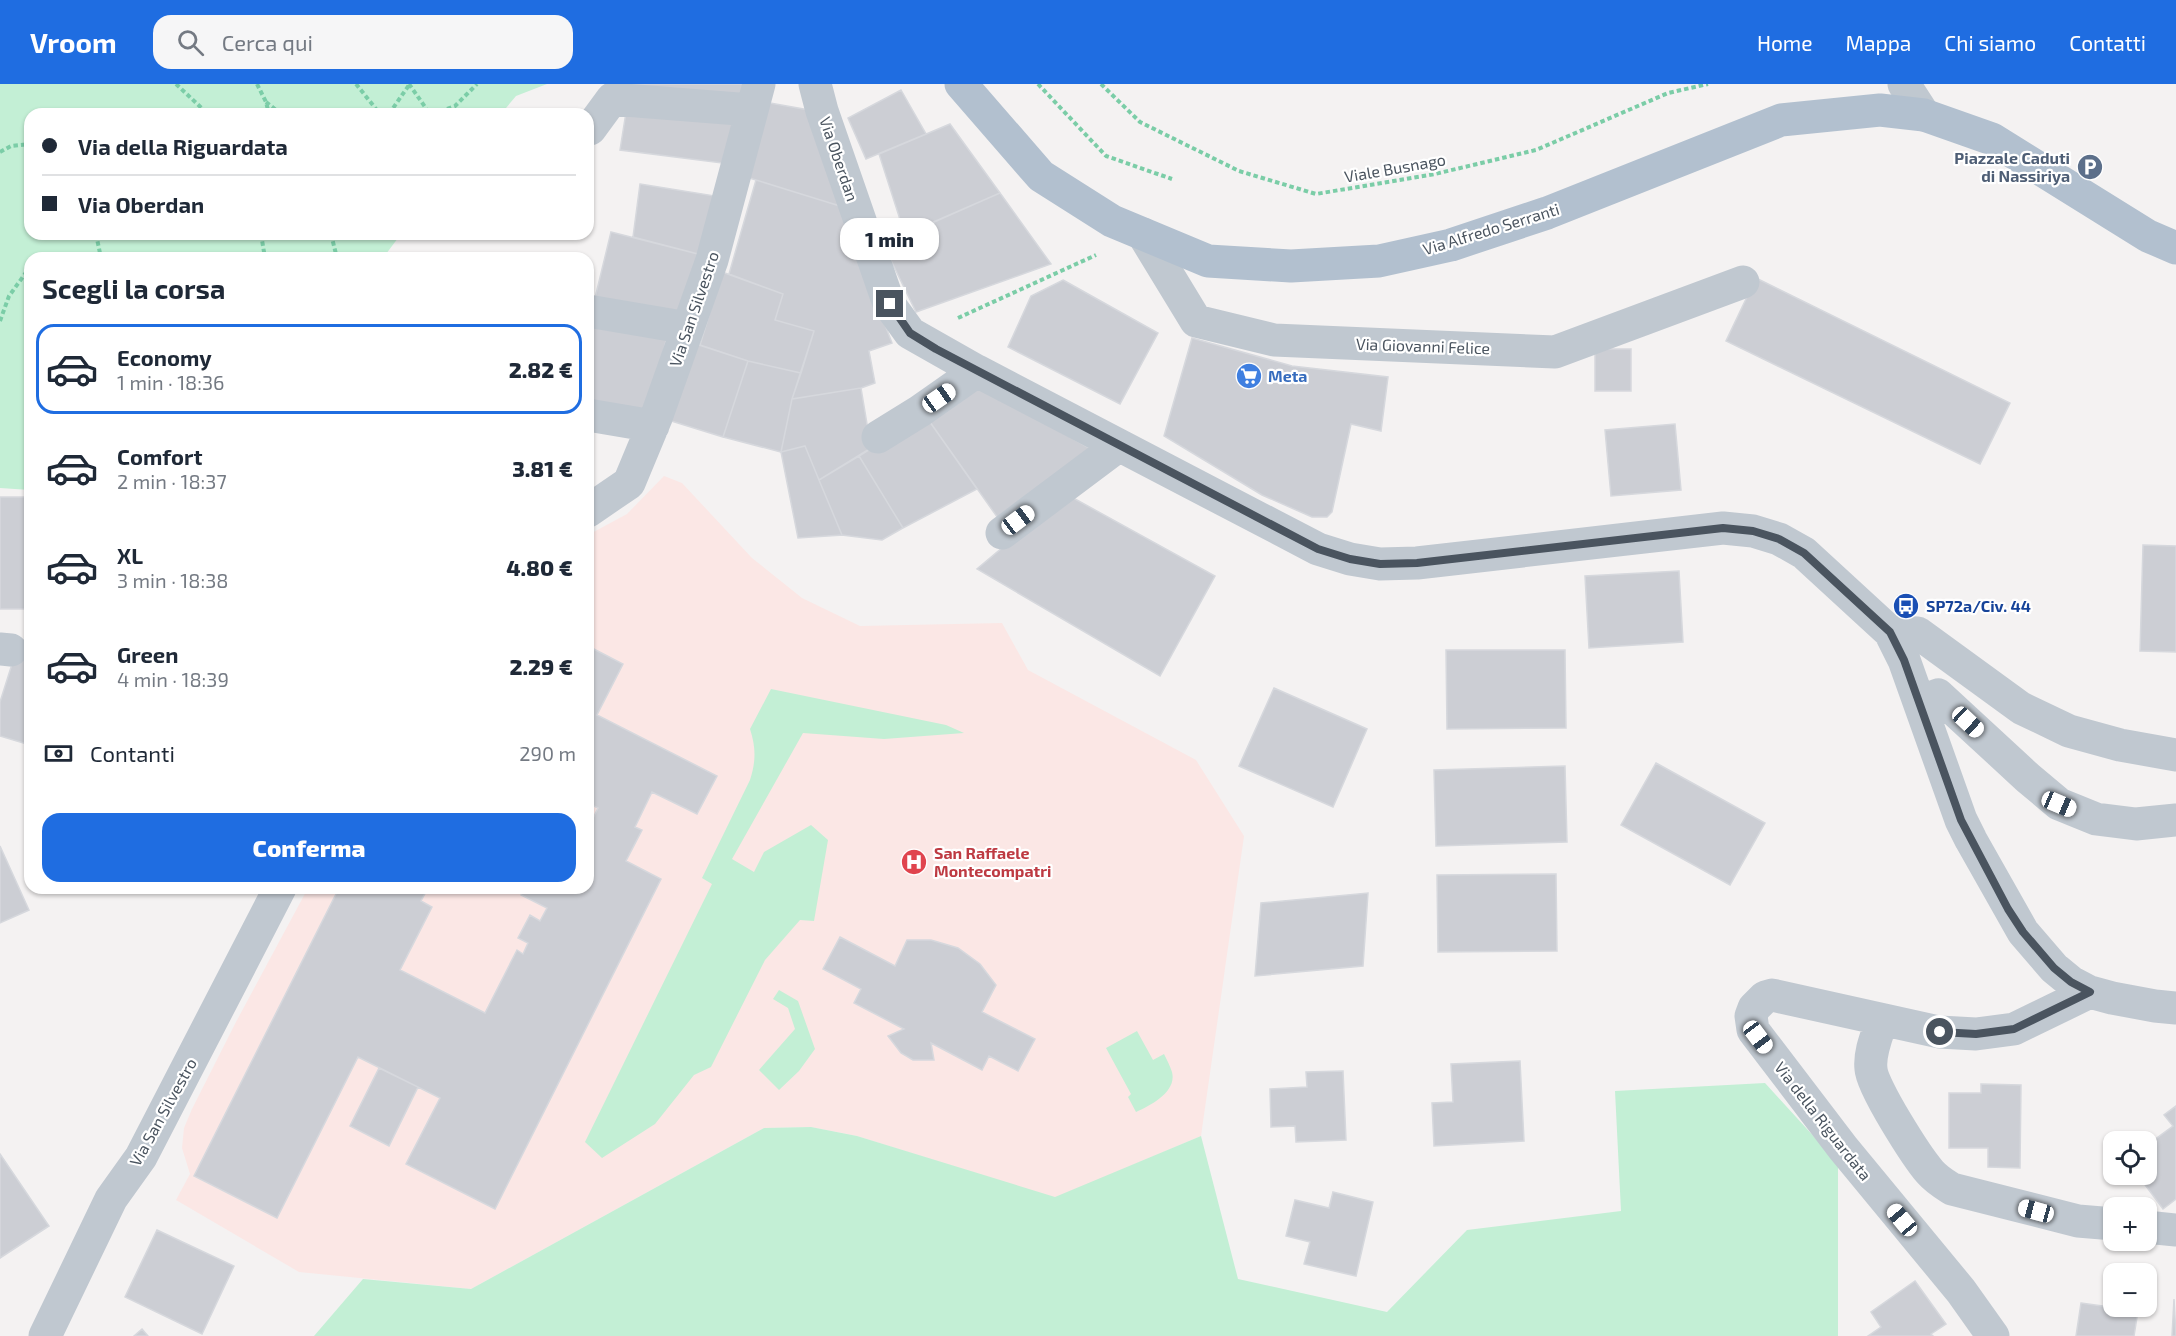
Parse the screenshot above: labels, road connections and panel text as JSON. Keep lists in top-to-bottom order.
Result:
{
  "streets": {
    "main road": ["Via Alfredo Serranti"],
    "street": [
      "Via Oberdan",
      "Via San Silvestro",
      "Via Giovanni Felice",
      "Via della Riguardata"
    ],
    "path": ["Viale Busnago"]
  },
  "crossings": [
    ["Via Oberdan", "Via della Riguardata"],
    ["Via Alfredo Serranti", "Via Giovanni Felice"]
  ],
  "places": {
    "parking": ["Piazzale Caduti di Nassiriya"],
    "supermarket": ["Meta"],
    "bus stop": ["SP72a/Civ. 44"],
    "hospital": ["San Raffaele Montecompatri"]
  },
  "page": {
    "header": "Vroom",
    "search": "Cerca qui",
    "nav": [
      "Home",
      "Mappa",
      "Chi siamo",
      "Contatti"
    ],
    "banner": ["Via della Riguardata", "Via Oberdan"],
    "bubble": "1 min",
    "heading": "Scegli la corsa",
    "list": [
      {
        "name": "Economy",
        "note": "1 min · 18:36",
        "value": "2.82 €"
      },
      {
        "name": "Comfort",
        "note": "2 min · 18:37",
        "value": "3.81 €"
      },
      {
        "name": "XL",
        "note": "3 min · 18:38",
        "value": "4.80 €"
      },
      {
        "name": "Green",
        "note": "4 min · 18:39",
        "value": "2.29 €"
      }
    ],
    "pay": ["Contanti", "290 m"],
    "buttons": "Conferma",
    "map_buttons": ["+", "−"]
  }
}
